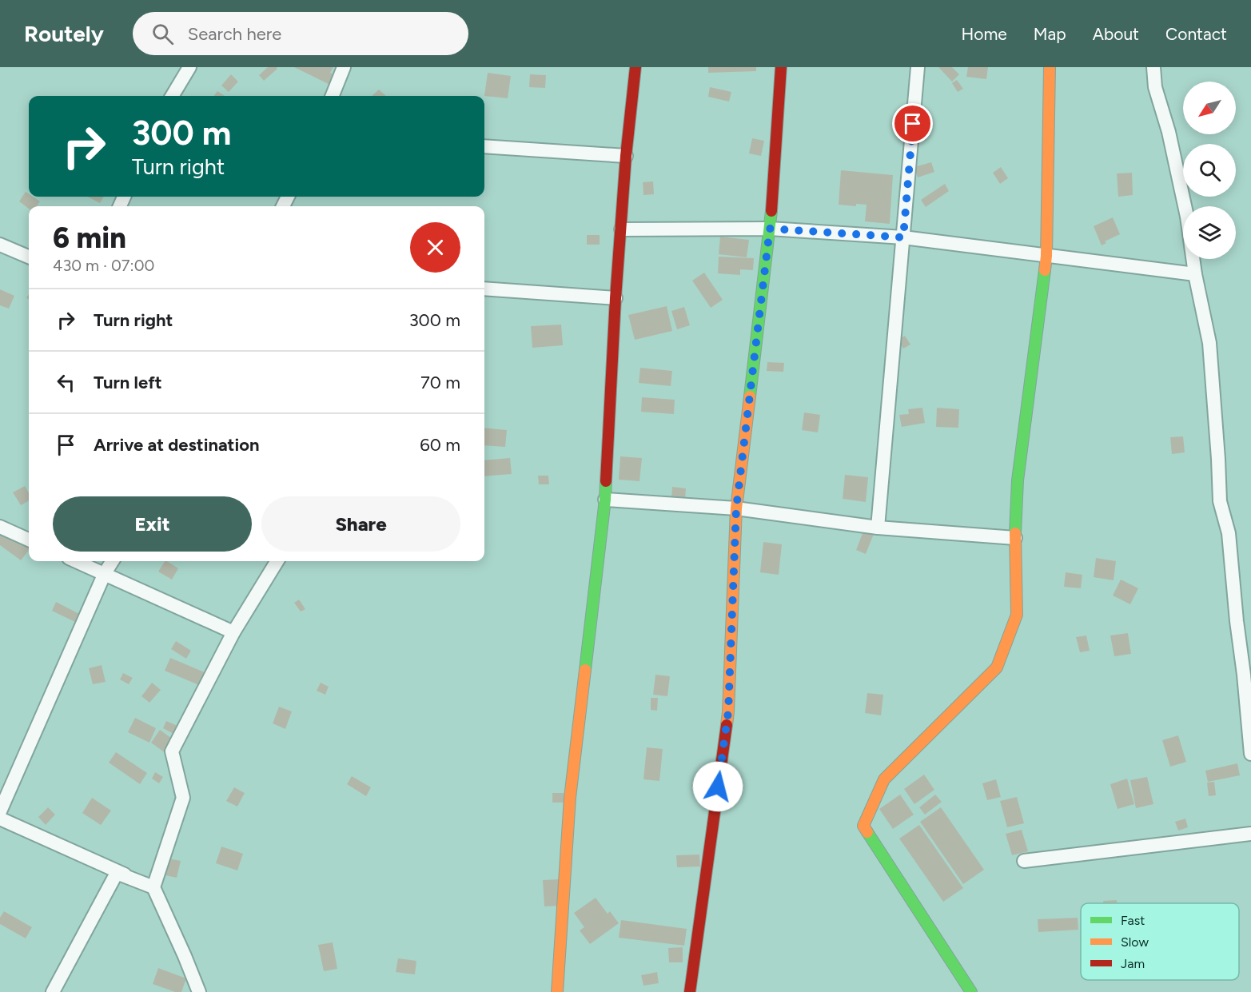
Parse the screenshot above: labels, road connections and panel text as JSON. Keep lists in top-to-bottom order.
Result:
{
  "legend": ["Fast", "Slow", "Jam"],
  "north": "bottom left",
  "page": {
    "header": "Routely",
    "search": "Search here",
    "nav": [
      "Home",
      "Map",
      "About",
      "Contact"
    ],
    "turn": ["300 m", "Turn right"],
    "heading": ["6 min", "430 m · 07:00"],
    "list": [
      {
        "name": "Turn right",
        "value": "300 m"
      },
      {
        "name": "Turn left",
        "value": "70 m"
      },
      {
        "name": "Arrive at destination",
        "value": "60 m"
      }
    ],
    "buttons": ["Exit", "Share"]
  }
}
